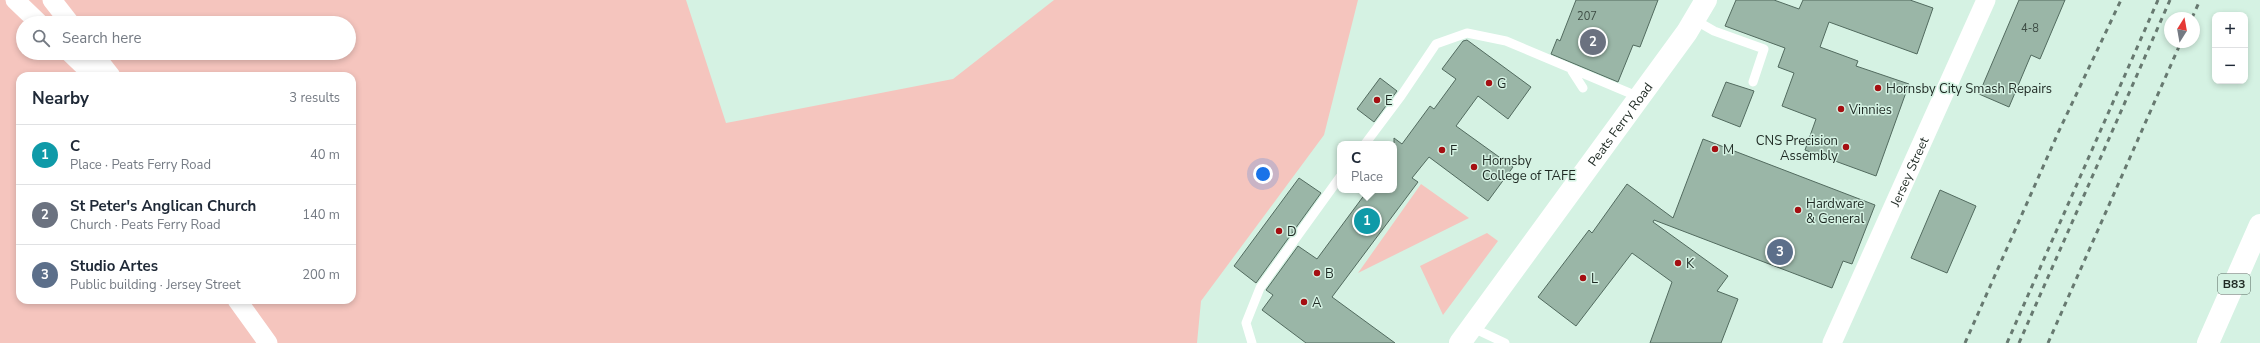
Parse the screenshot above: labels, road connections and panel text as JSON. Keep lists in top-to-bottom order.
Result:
{
  "streets": {
    "main road": ["Peats Ferry Road", "B83"],
    "street": ["Jersey Street"]
  },
  "places": [
    "G",
    "Hornsby City Smash Repairs",
    "E",
    "Vinnies",
    "CNS Precision Assembly",
    "M",
    "F",
    "Hornsby College of TAFE",
    "Hardware & General",
    "D",
    "K",
    "B",
    "L",
    "A"
  ],
  "house_numbers": ["207", "4-8"],
  "north": "top",
  "page": {
    "map_buttons": ["+", "−"],
    "search": "Search here",
    "pins": ["2", "1", "3"],
    "heading": ["Nearby", "3 results"],
    "list": [
      {
        "mark": "1",
        "name": "C",
        "note": "Place · Peats Ferry Road",
        "value": "40 m"
      },
      {
        "mark": "2",
        "name": "St Peter's Anglican Church",
        "note": "Church · Peats Ferry Road",
        "value": "140 m"
      },
      {
        "mark": "3",
        "name": "Studio Artes",
        "note": "Public building · Jersey Street",
        "value": "200 m"
      }
    ],
    "popup": ["C", "Place"]
  }
}
